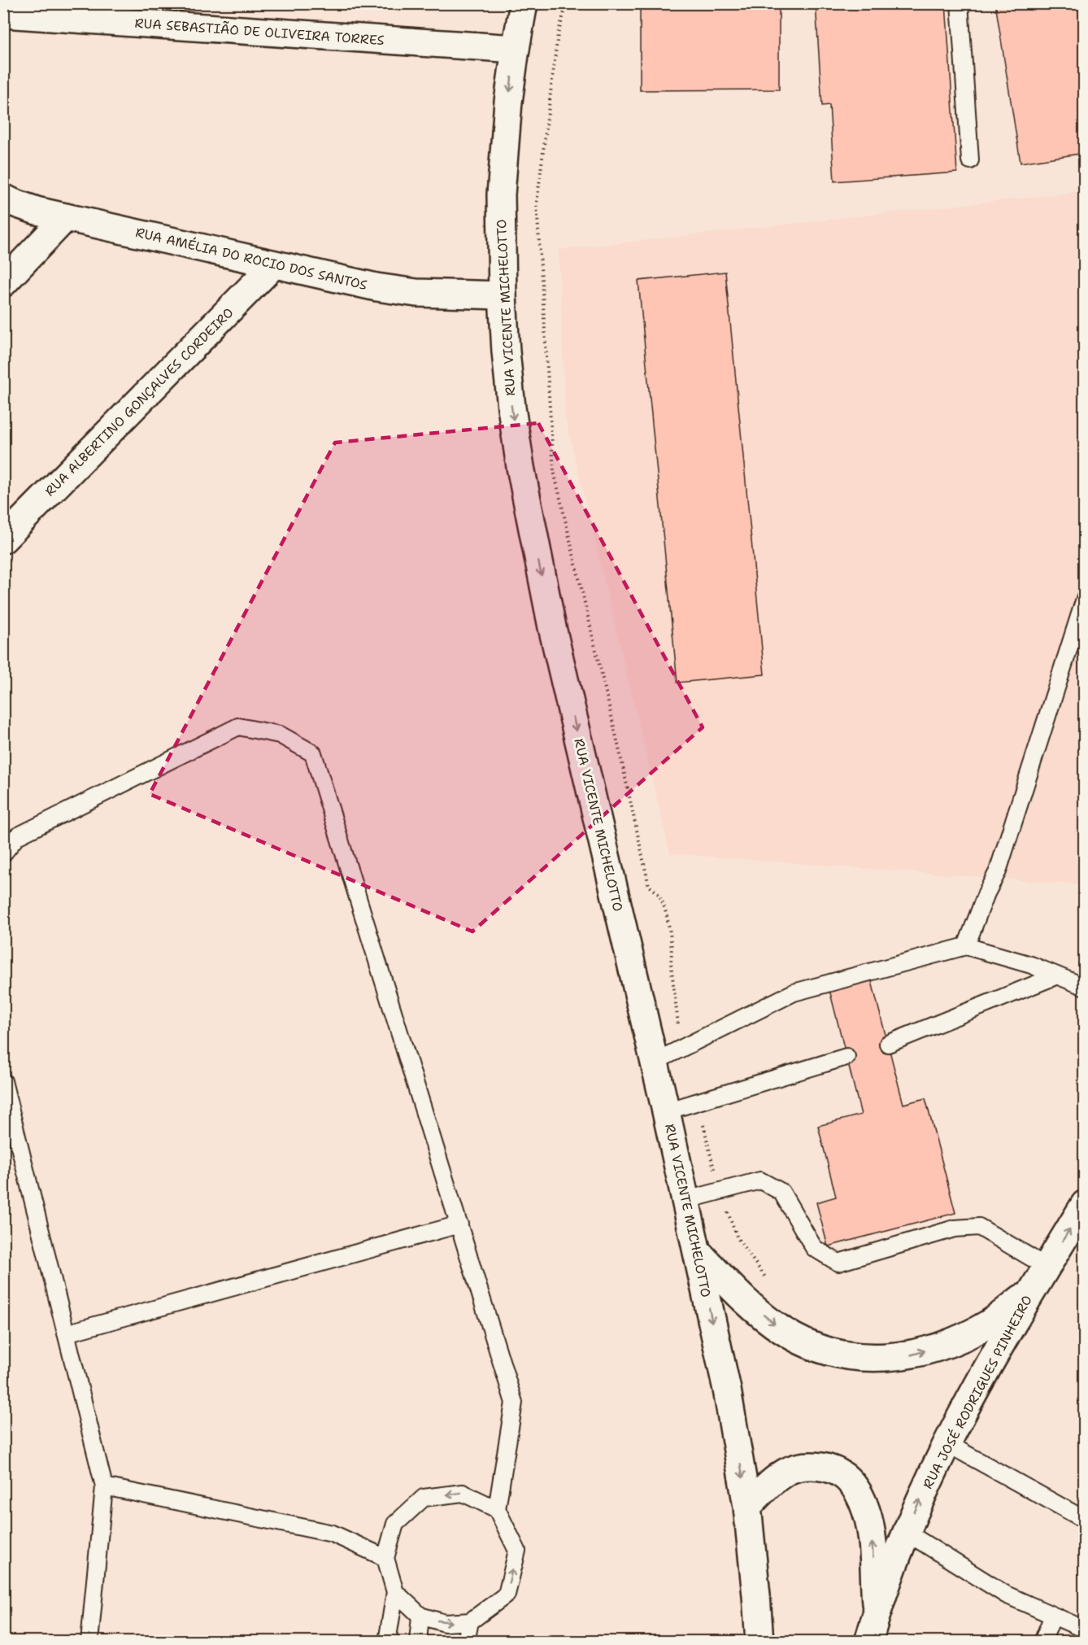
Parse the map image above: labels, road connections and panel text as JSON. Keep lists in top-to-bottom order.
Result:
{
  "streets": {
    "main road": [
      "RUA SEBASTIÃO DE OLIVEIRA TORRES",
      "RUA AMÉLIA DO ROCIO DOS SANTOS",
      "RUA VICENTE MICHELOTTO",
      "RUA ALBERTINO GONÇALVES CORDEIRO",
      "RUA JOSÉ RODRIGUES PINHEIRO"
    ]
  },
  "crossings": [
    ["RUA SEBASTIÃO DE OLIVEIRA TORRES", "RUA VICENTE MICHELOTTO"],
    ["RUA AMÉLIA DO ROCIO DOS SANTOS", "RUA VICENTE MICHELOTTO"],
    ["RUA AMÉLIA DO ROCIO DOS SANTOS", "RUA ALBERTINO GONÇALVES CORDEIRO"]
  ],
  "one_way": ["RUA VICENTE MICHELOTTO", "RUA JOSÉ RODRIGUES PINHEIRO"]
}
